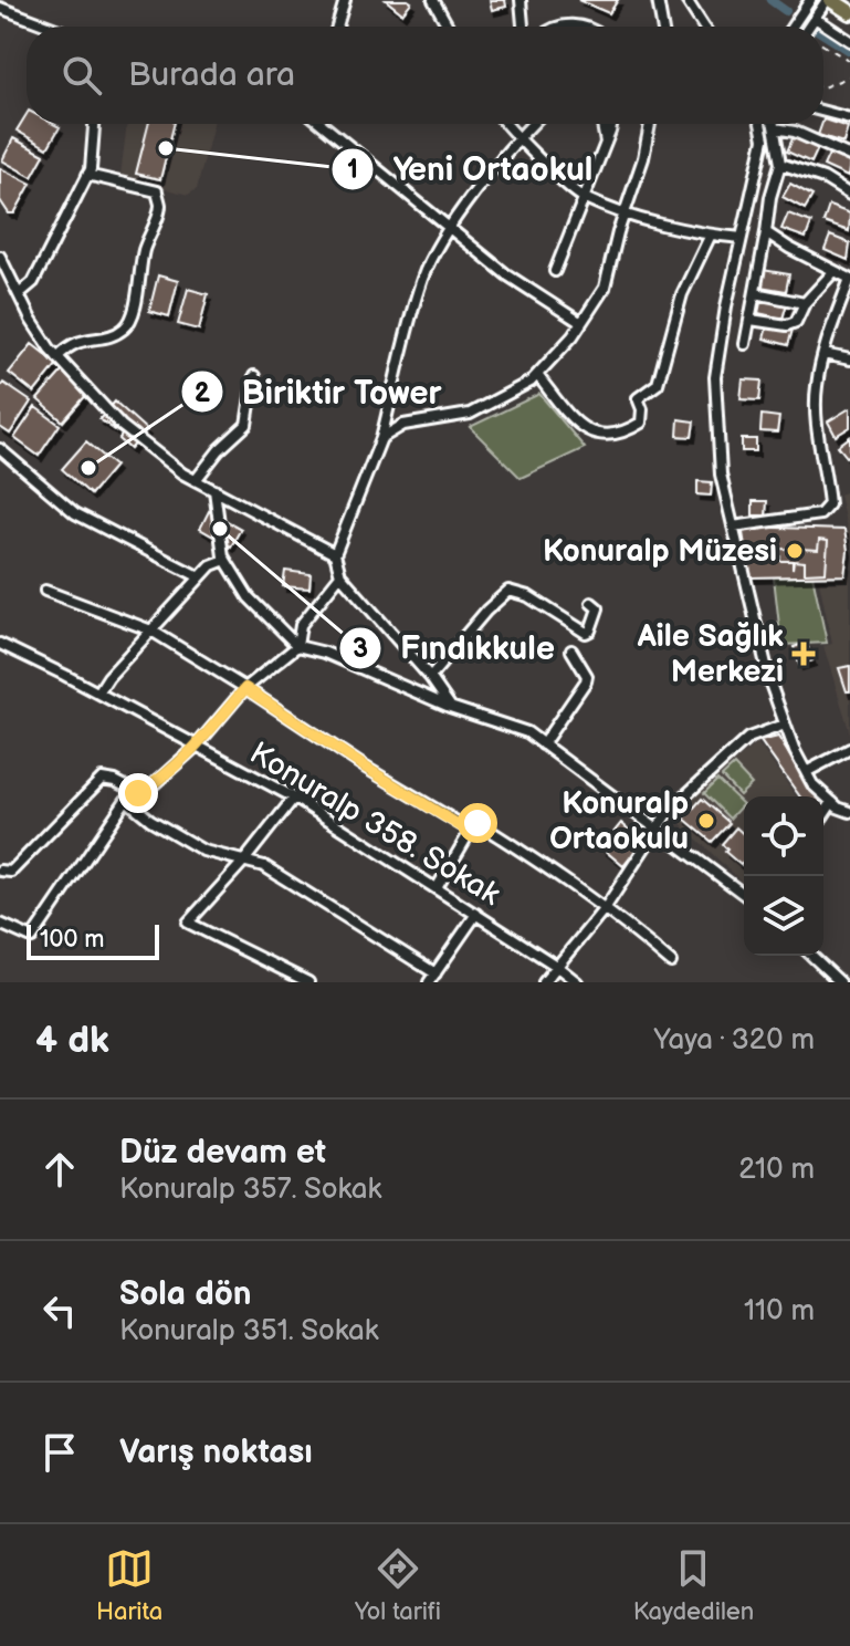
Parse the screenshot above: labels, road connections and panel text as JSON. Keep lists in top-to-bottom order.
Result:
{
  "streets": {
    "street": ["Konuralp 358. Sokak"]
  },
  "places": {
    "other": [
      "Yeni Ortaokul",
      "Biriktir Tower",
      "Fındıkkule",
      "Konuralp Müzesi",
      "Konuralp Ortaokulu"
    ],
    "health": ["Aile Sağlık Merkezi"]
  },
  "scale_bar": "100 m",
  "page": {
    "search": "Burada ara",
    "scale": "100 m",
    "heading": ["4 dk", "Yaya · 320 m"],
    "list": [
      ["Düz devam et", "Konuralp 357. Sokak", "210 m"],
      ["Sola dön", "Konuralp 351. Sokak", "110 m"],
      "Varış noktası"
    ],
    "nav": ["Harita", "Yol tarifi", "Kaydedilen"]
  }
}
